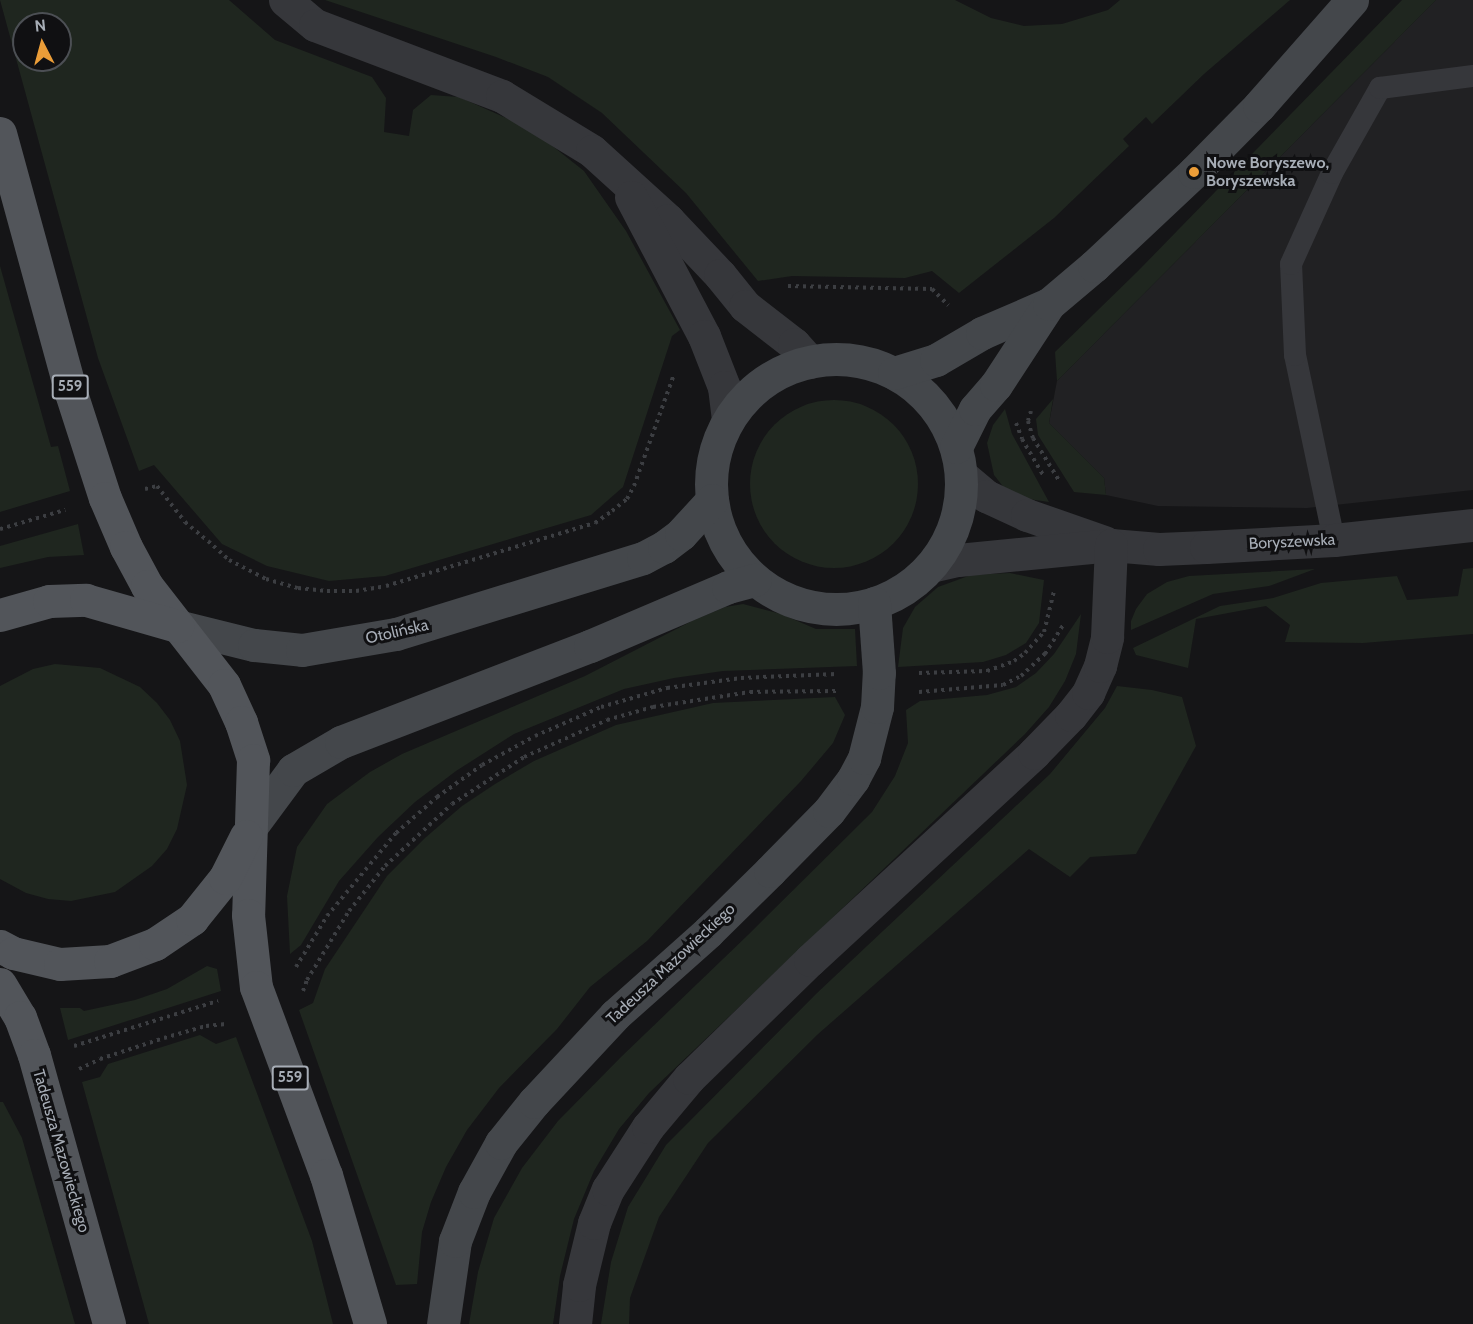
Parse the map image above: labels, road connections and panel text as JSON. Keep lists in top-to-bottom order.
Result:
{
  "streets": {
    "main road": ["559", "Otolińska", "Tadeusza Mazowieckiego"],
    "street": ["Boryszewska"]
  },
  "crossings": [
    ["559", "Otolińska"]
  ],
  "places": ["Nowe Boryszewo, Boryszewska"],
  "north": "top"
}
